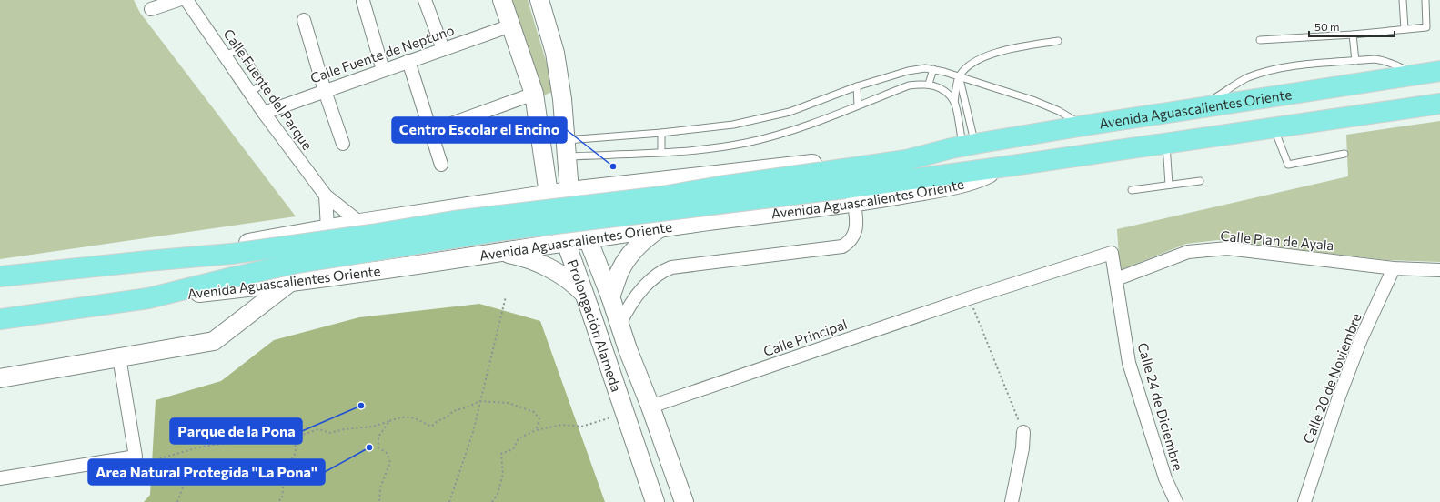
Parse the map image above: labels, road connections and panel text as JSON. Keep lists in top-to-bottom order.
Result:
{
  "streets": {
    "main road": ["Avenida Aguascalientes Oriente"],
    "street": [
      "Calle Fuente de Neptuno",
      "Calle Fuente del Parque",
      "Calle Plan de Ayala",
      "Prolongación Alameda",
      "Calle Principal",
      "Calle 20 de Noviembre",
      "Calle 24 de Diciembre"
    ]
  },
  "crossings": [
    ["Calle Fuente de Neptuno", "Calle Fuente del Parque"],
    ["Calle Fuente de Neptuno", "Prolongación Alameda"],
    ["Calle Fuente del Parque", "Avenida Aguascalientes Oriente"],
    ["Avenida Aguascalientes Oriente", "Prolongación Alameda"],
    ["Calle Plan de Ayala", "Calle 20 de Noviembre"],
    ["Calle Plan de Ayala", "Calle 24 de Diciembre"],
    ["Prolongación Alameda", "Calle Principal"],
    ["Calle Principal", "Calle 24 de Diciembre"]
  ],
  "places": ["Centro Escolar el Encino", "Parque de la Pona", "Area Natural Protegida \"La Pona\""],
  "scale_bar": "50 m"
}
